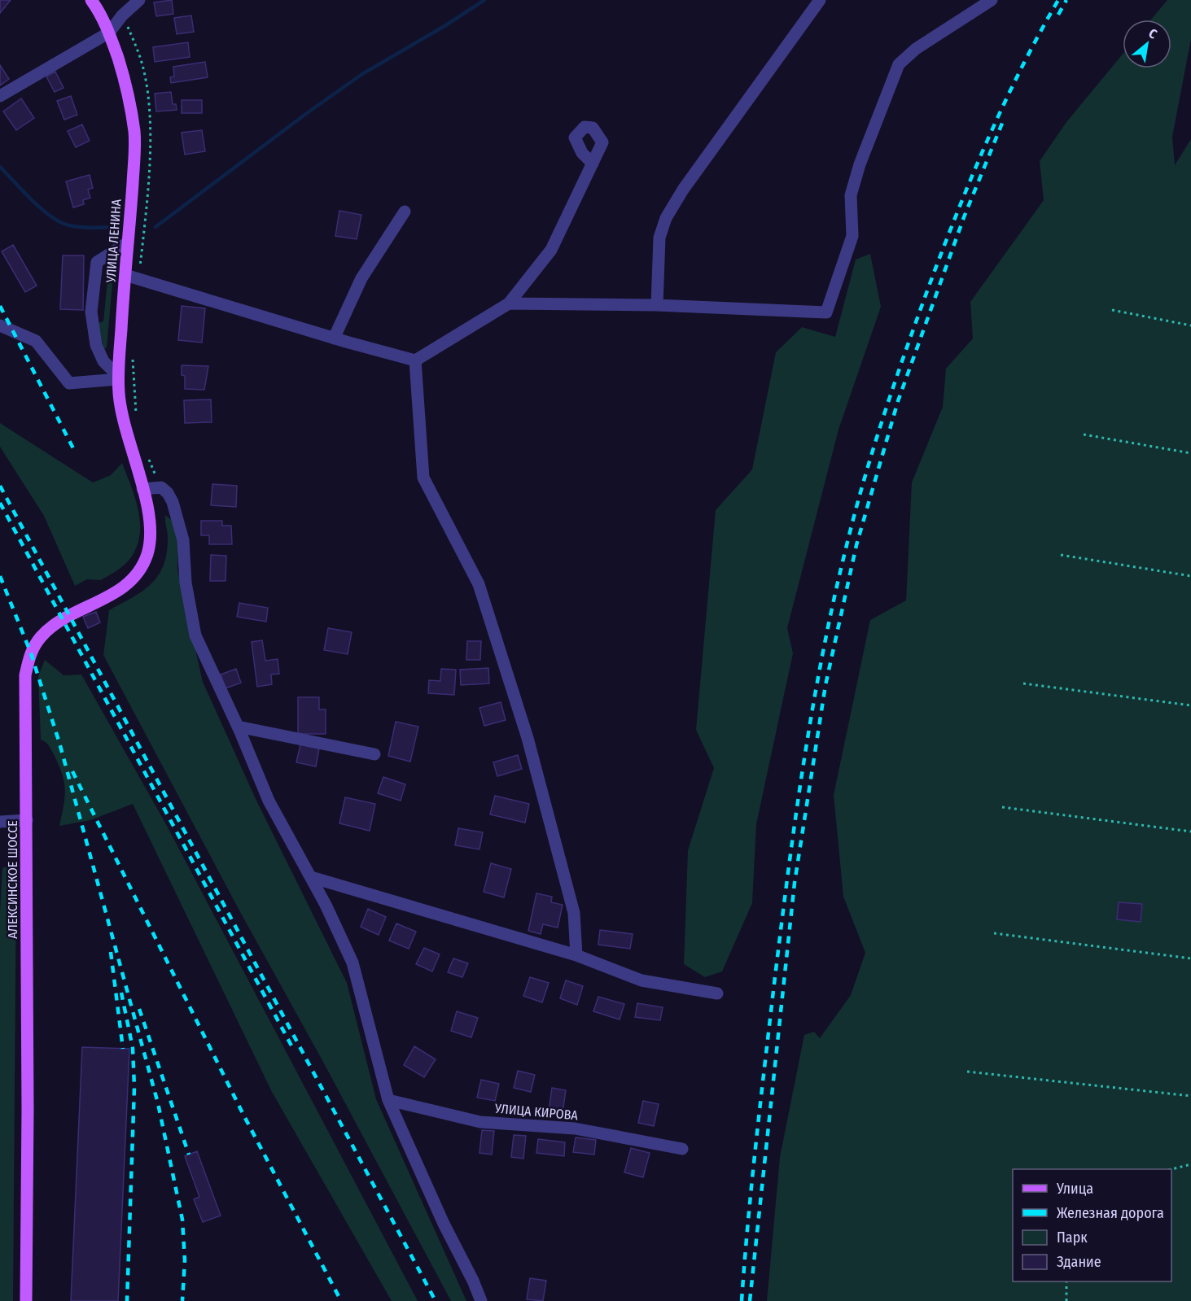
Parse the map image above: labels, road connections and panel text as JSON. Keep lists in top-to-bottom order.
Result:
{
  "streets": {
    "main road": ["УЛИЦА ЛЕНИНА", "АЛЕКСИНСКОЕ ШОССЕ"],
    "street": ["УЛИЦА КИРОВА"]
  },
  "crossings": [
    ["УЛИЦА ЛЕНИНА", "АЛЕКСИНСКОЕ ШОССЕ"]
  ],
  "legend": [
    "Улица",
    "Железная дорога",
    "Парк",
    "Здание"
  ],
  "north": "top right"
}
